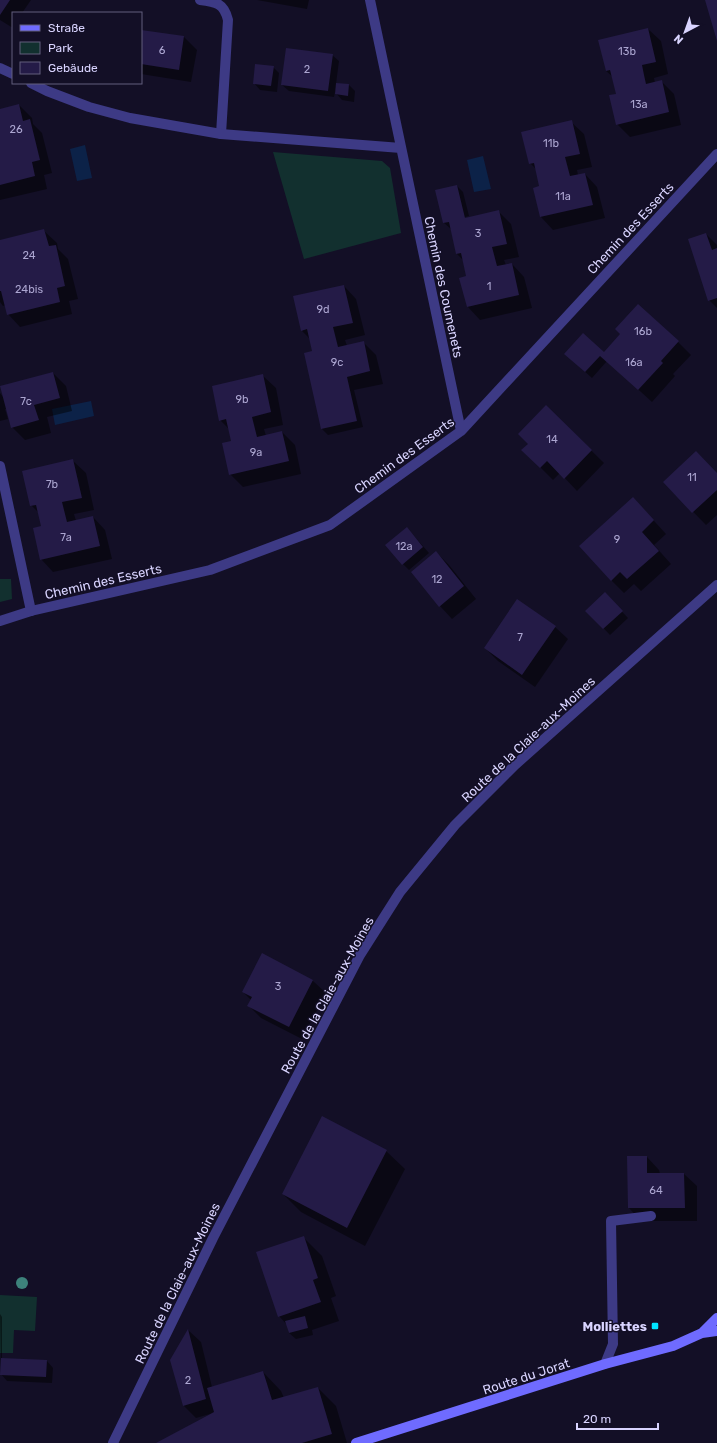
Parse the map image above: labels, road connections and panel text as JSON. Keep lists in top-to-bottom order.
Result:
{
  "streets": {
    "street": [
      "Chemin des Esserts",
      "Chemin des Coumenets",
      "Route de la Claie-aux-Moines",
      "Route du Jorat"
    ]
  },
  "crossings": [
    ["Chemin des Esserts", "Chemin des Coumenets"]
  ],
  "places": {
    "transit": ["Molliettes"]
  },
  "house_numbers": [
    "6",
    "13b",
    "2",
    "13a",
    "26",
    "11b",
    "11a",
    "3",
    "24",
    "1",
    "24bis",
    "9d",
    "16b",
    "9c",
    "16a",
    "9b",
    "7c",
    "14",
    "9a",
    "11",
    "7b",
    "7a",
    "9",
    "12a",
    "12",
    "7",
    "3",
    "64",
    "2"
  ],
  "legend": ["Straße", "Park", "Gebäude"],
  "scale_bar": "20 m",
  "north": "bottom left"
}
